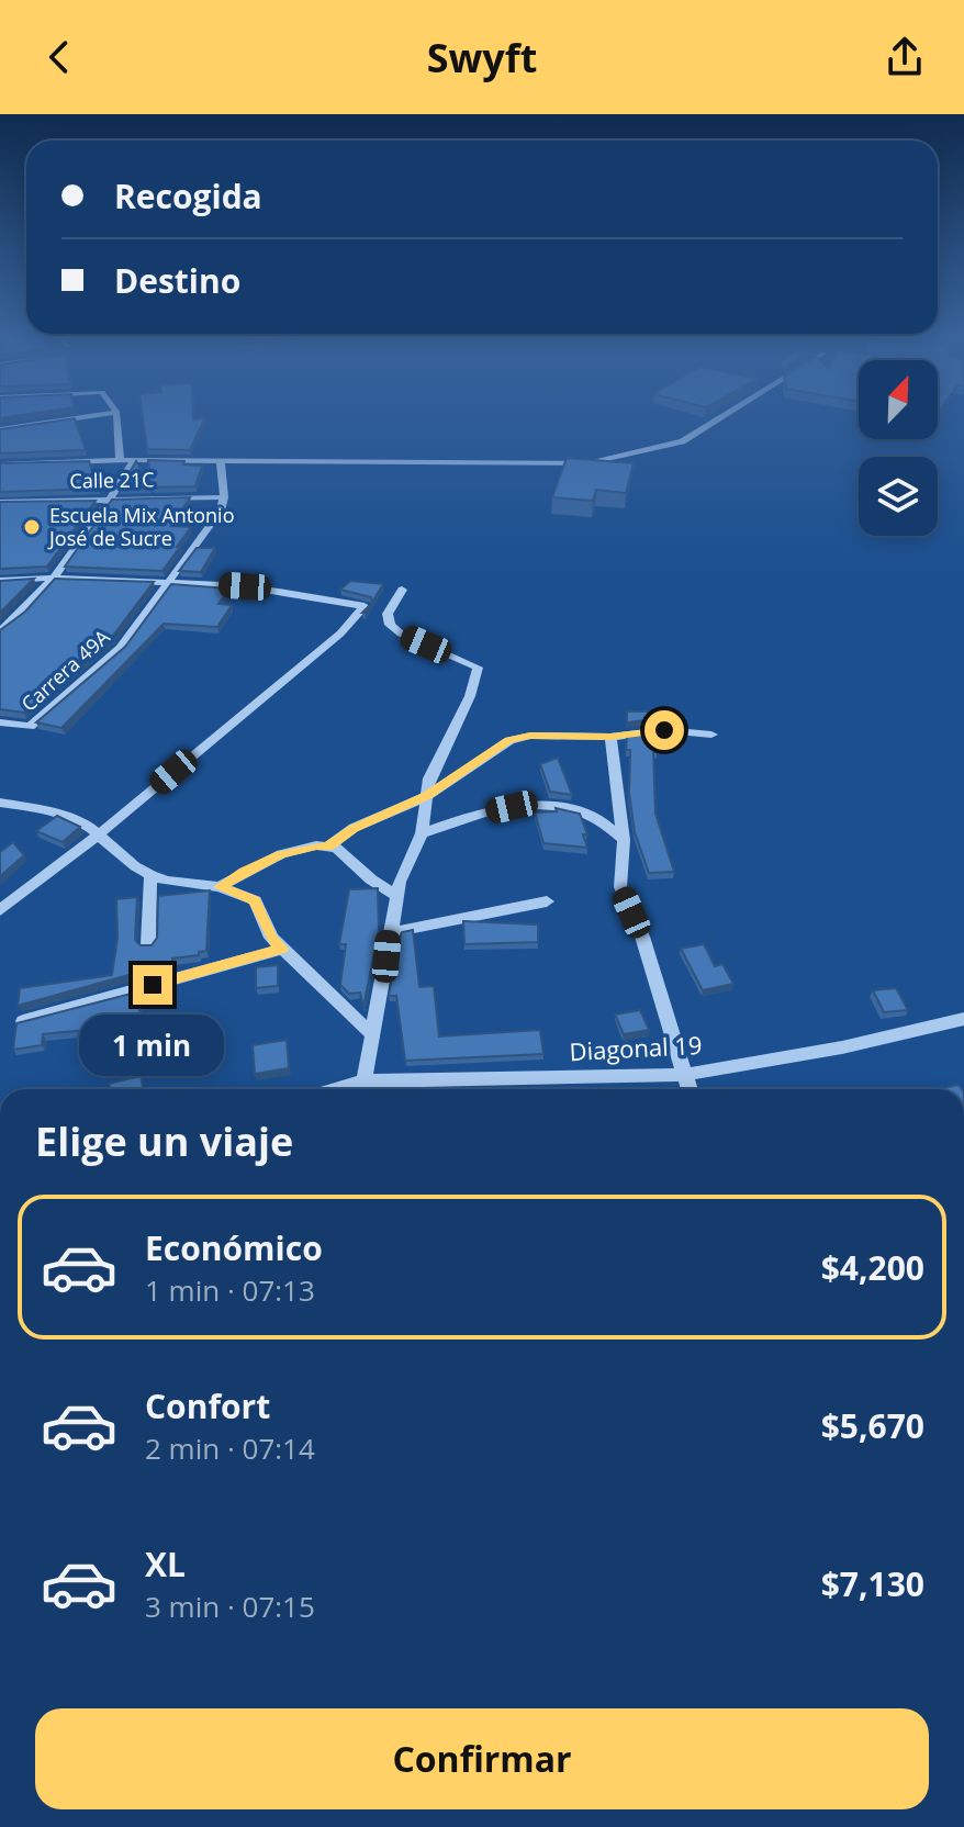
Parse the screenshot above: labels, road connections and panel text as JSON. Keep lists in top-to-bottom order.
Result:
{
  "streets": {
    "street": ["Calle 21C", "Carrera 49A", "Diagonal 19"]
  },
  "crossings": [
    ["Calle 21C", "Carrera 49A"]
  ],
  "places": ["Escuela Mix Antonio José de Sucre"],
  "north": "top right",
  "page": {
    "header": "Swyft",
    "banner": ["Recogida", "Destino"],
    "bubble": "1 min",
    "heading": "Elige un viaje",
    "list": [
      {
        "name": "Económico",
        "note": "1 min · 07:13",
        "value": "$4,200"
      },
      {
        "name": "Confort",
        "note": "2 min · 07:14",
        "value": "$5,670"
      },
      {
        "name": "XL",
        "note": "3 min · 07:15",
        "value": "$7,130"
      }
    ],
    "buttons": "Confirmar"
  }
}
